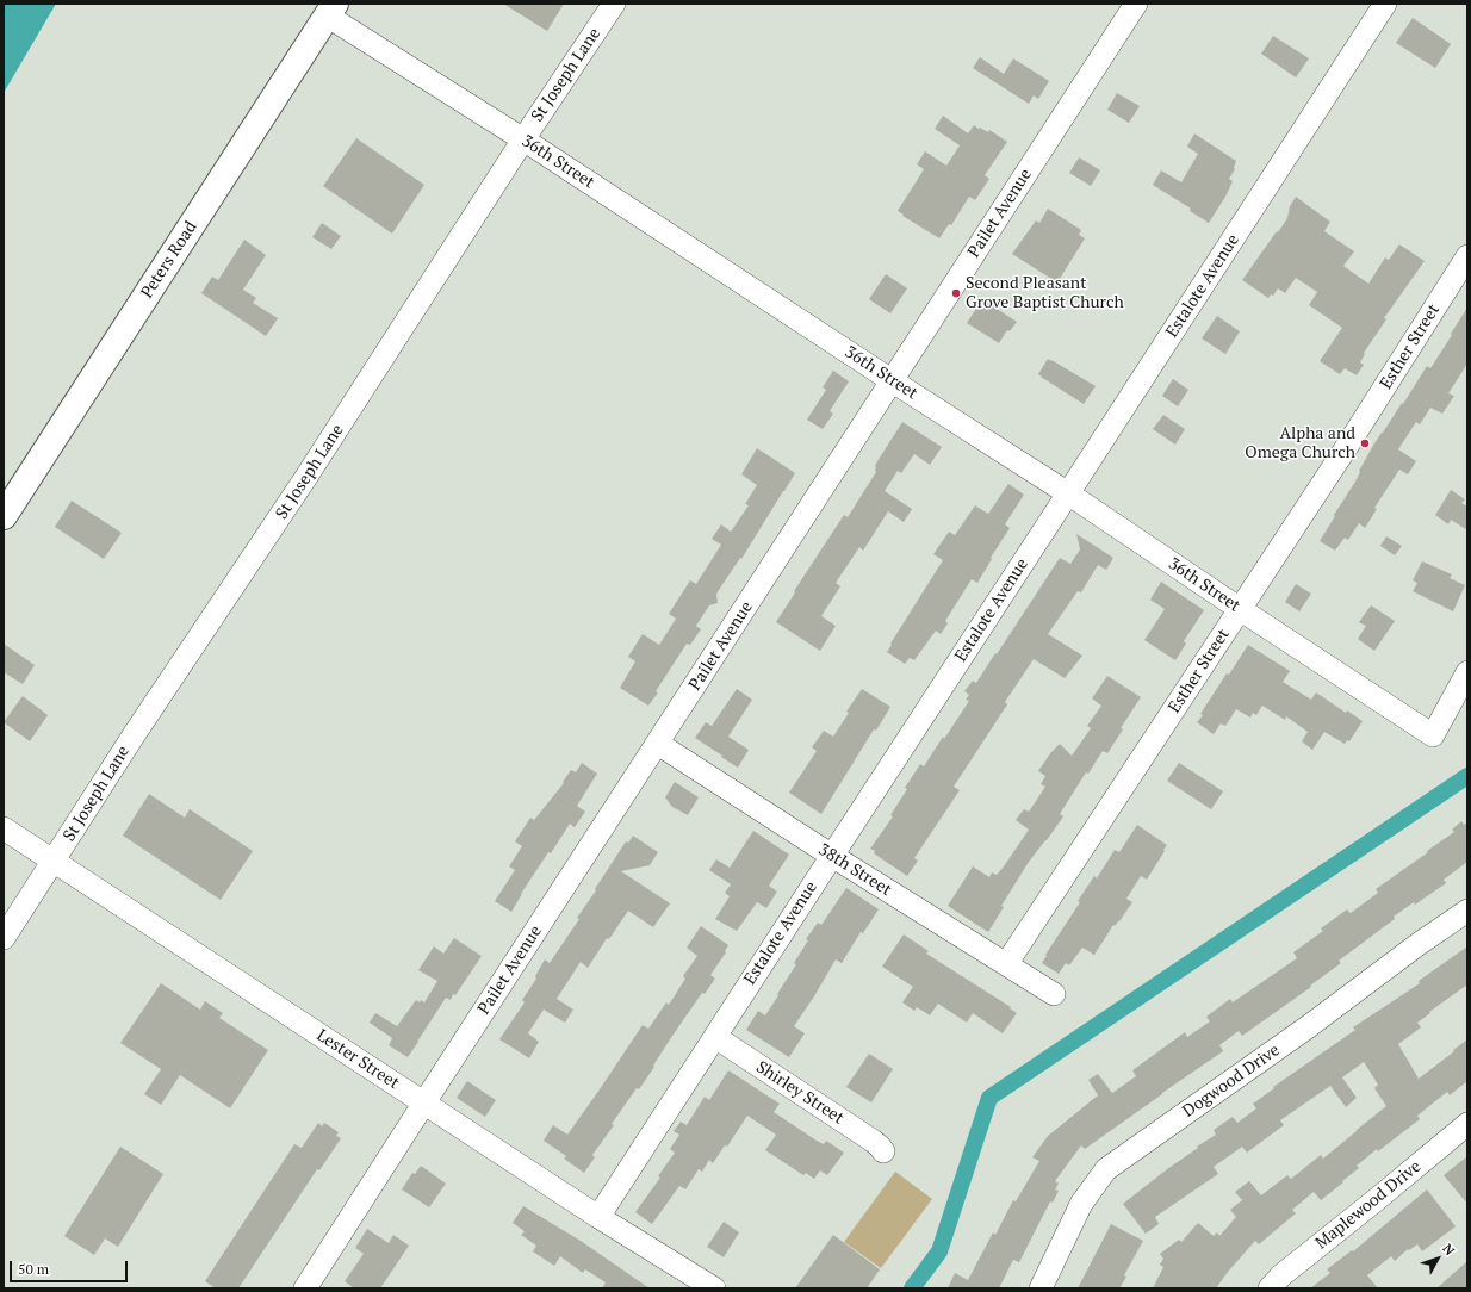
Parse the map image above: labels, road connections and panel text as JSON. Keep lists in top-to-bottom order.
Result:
{
  "streets": {
    "main road": ["Peters Road"],
    "street": [
      "St Joseph Lane",
      "36th Street",
      "Pailet Avenue",
      "Estalote Avenue",
      "Esther Street",
      "38th Street",
      "Lester Street",
      "Dogwood Drive",
      "Shirley Street",
      "Maplewood Drive"
    ]
  },
  "crossings": [
    ["St Joseph Lane", "36th Street"],
    ["St Joseph Lane", "Lester Street"],
    ["36th Street", "Pailet Avenue"],
    ["36th Street", "Peters Road"],
    ["36th Street", "Estalote Avenue"],
    ["36th Street", "Esther Street"],
    ["Pailet Avenue", "38th Street"],
    ["Pailet Avenue", "Lester Street"],
    ["Estalote Avenue", "38th Street"],
    ["Estalote Avenue", "Lester Street"],
    ["Estalote Avenue", "Shirley Street"],
    ["Esther Street", "38th Street"]
  ],
  "places": ["Second Pleasant Grove Baptist Church", "Alpha and Omega Church"],
  "scale_bar": "50 m",
  "north": "top right"
}
